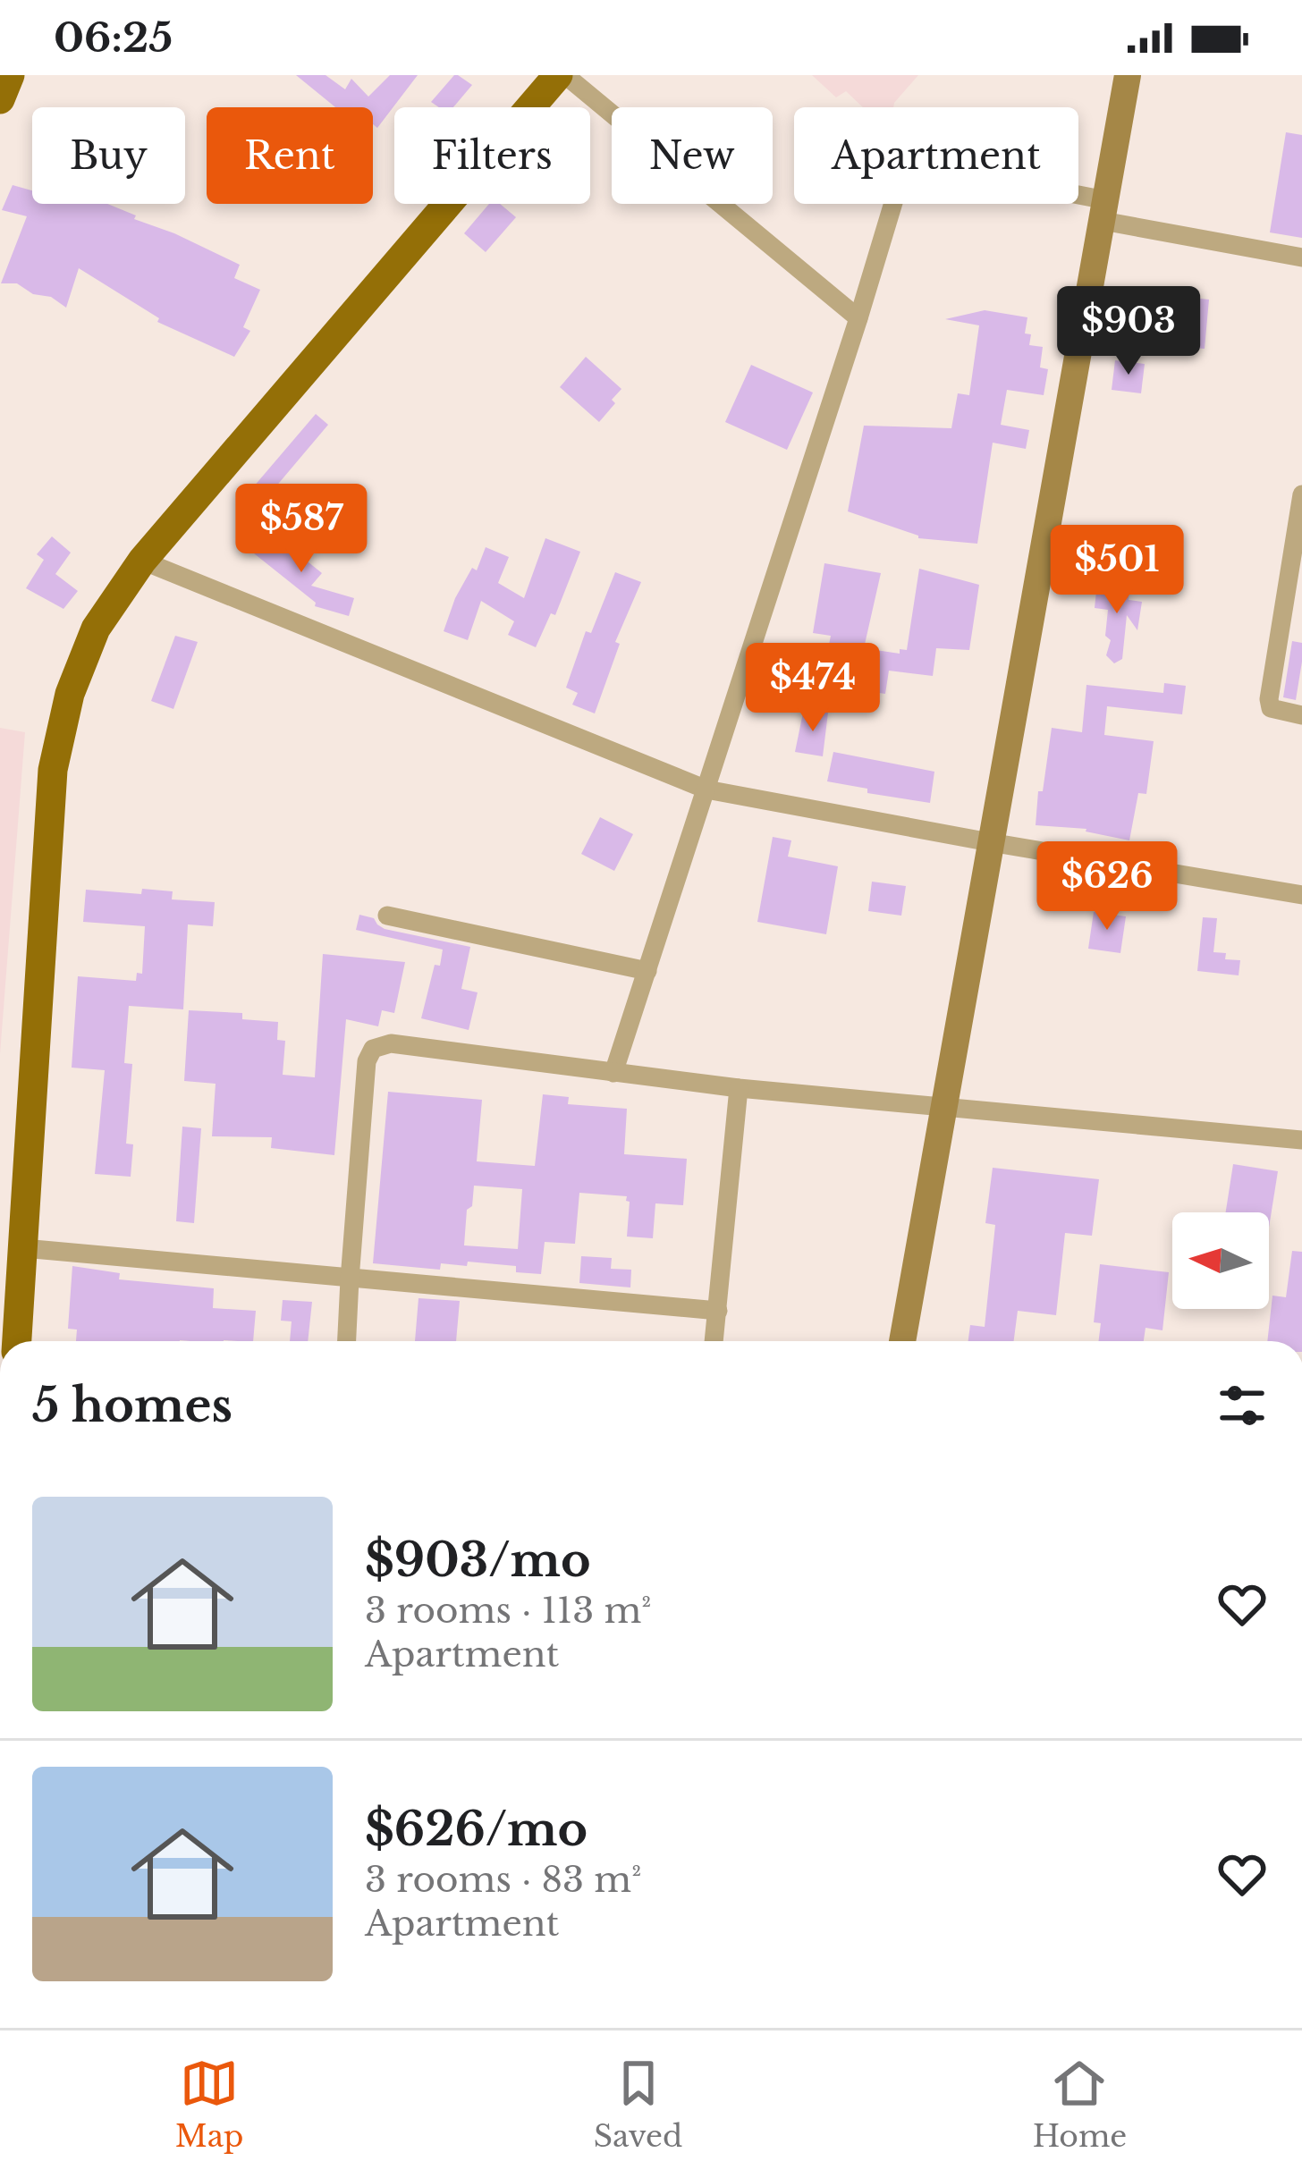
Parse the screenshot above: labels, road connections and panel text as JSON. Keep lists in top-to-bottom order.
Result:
{
  "north": "left",
  "page": {
    "status": "06:25",
    "chip": [
      "Buy",
      "Rent",
      "Filters",
      "New",
      "Apartment"
    ],
    "price": [
      "$903",
      "$587",
      "$501",
      "$474",
      "$626"
    ],
    "heading": "5 homes",
    "list": [
      {
        "name": "$903/mo",
        "note": "3 rooms · 113 m² · Apartment"
      },
      {
        "name": "$626/mo",
        "note": "3 rooms · 83 m² · Apartment"
      }
    ],
    "tabs": ["Map", "Saved", "Home"]
  }
}
